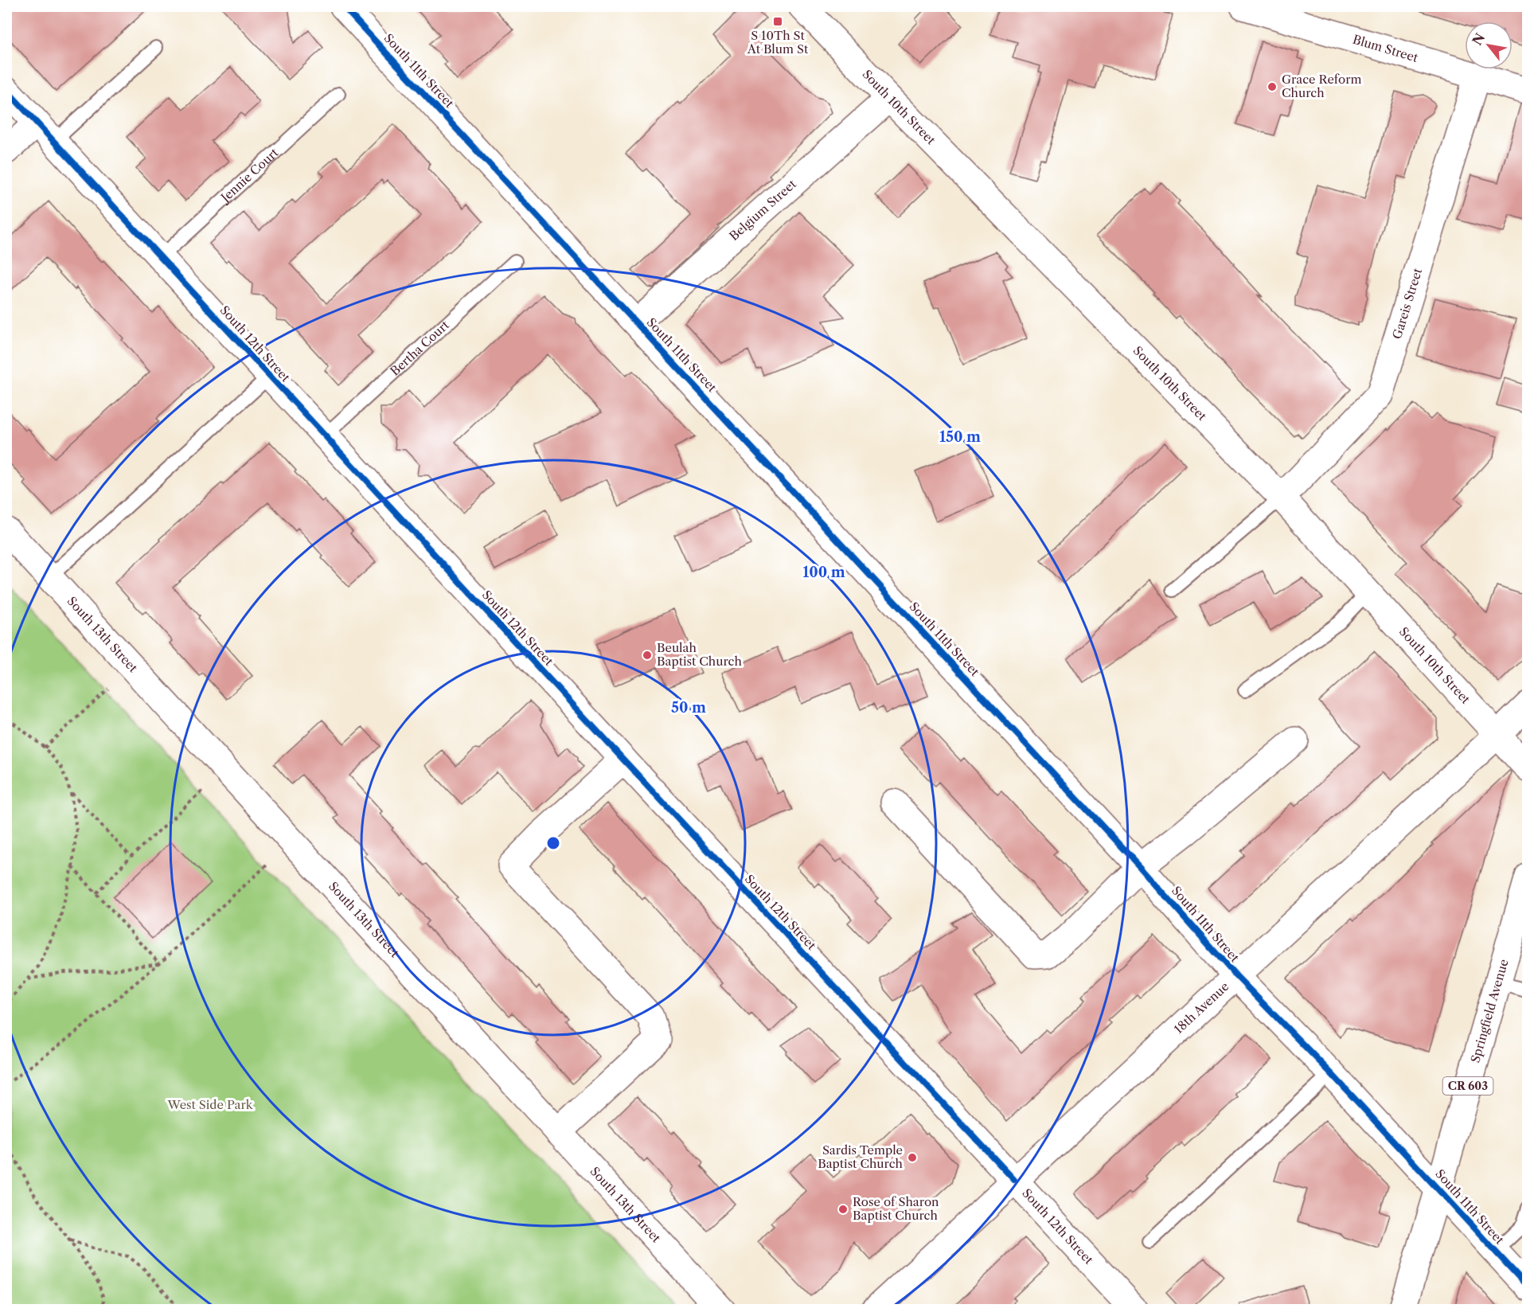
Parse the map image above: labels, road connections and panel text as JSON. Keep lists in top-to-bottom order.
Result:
{
  "streets": {
    "street": [
      "Blum Street",
      "South 11th Street",
      "South 10th Street",
      "Belgium Street",
      "Gareis Street",
      "South 12th Street",
      "South 13th Street",
      "18th Avenue",
      "Springfield Avenue",
      "CR 603"
    ],
    "lane": ["Jennie Court", "Bertha Court"]
  },
  "crossings": [
    ["Blum Street", "Gareis Street"],
    ["South 11th Street", "Belgium Street"],
    ["South 11th Street", "18th Avenue"],
    ["South 11th Street", "Springfield Avenue"],
    ["South 10th Street", "Belgium Street"],
    ["South 10th Street", "Gareis Street"],
    ["South 10th Street", "18th Avenue"],
    ["Jennie Court", "South 12th Street"],
    ["South 12th Street", "Bertha Court"],
    ["South 12th Street", "18th Avenue"]
  ],
  "parks": ["West Side Park"],
  "places": {
    "transit": ["S 10Th St At Blum St"],
    "other": [
      "Grace Reform Church",
      "Beulah Baptist Church",
      "Sardis Temple Baptist Church",
      "Rose of Sharon Baptist Church"
    ]
  },
  "north": "top left",
  "rings": ["150 m", "100 m", "50 m"]
}
